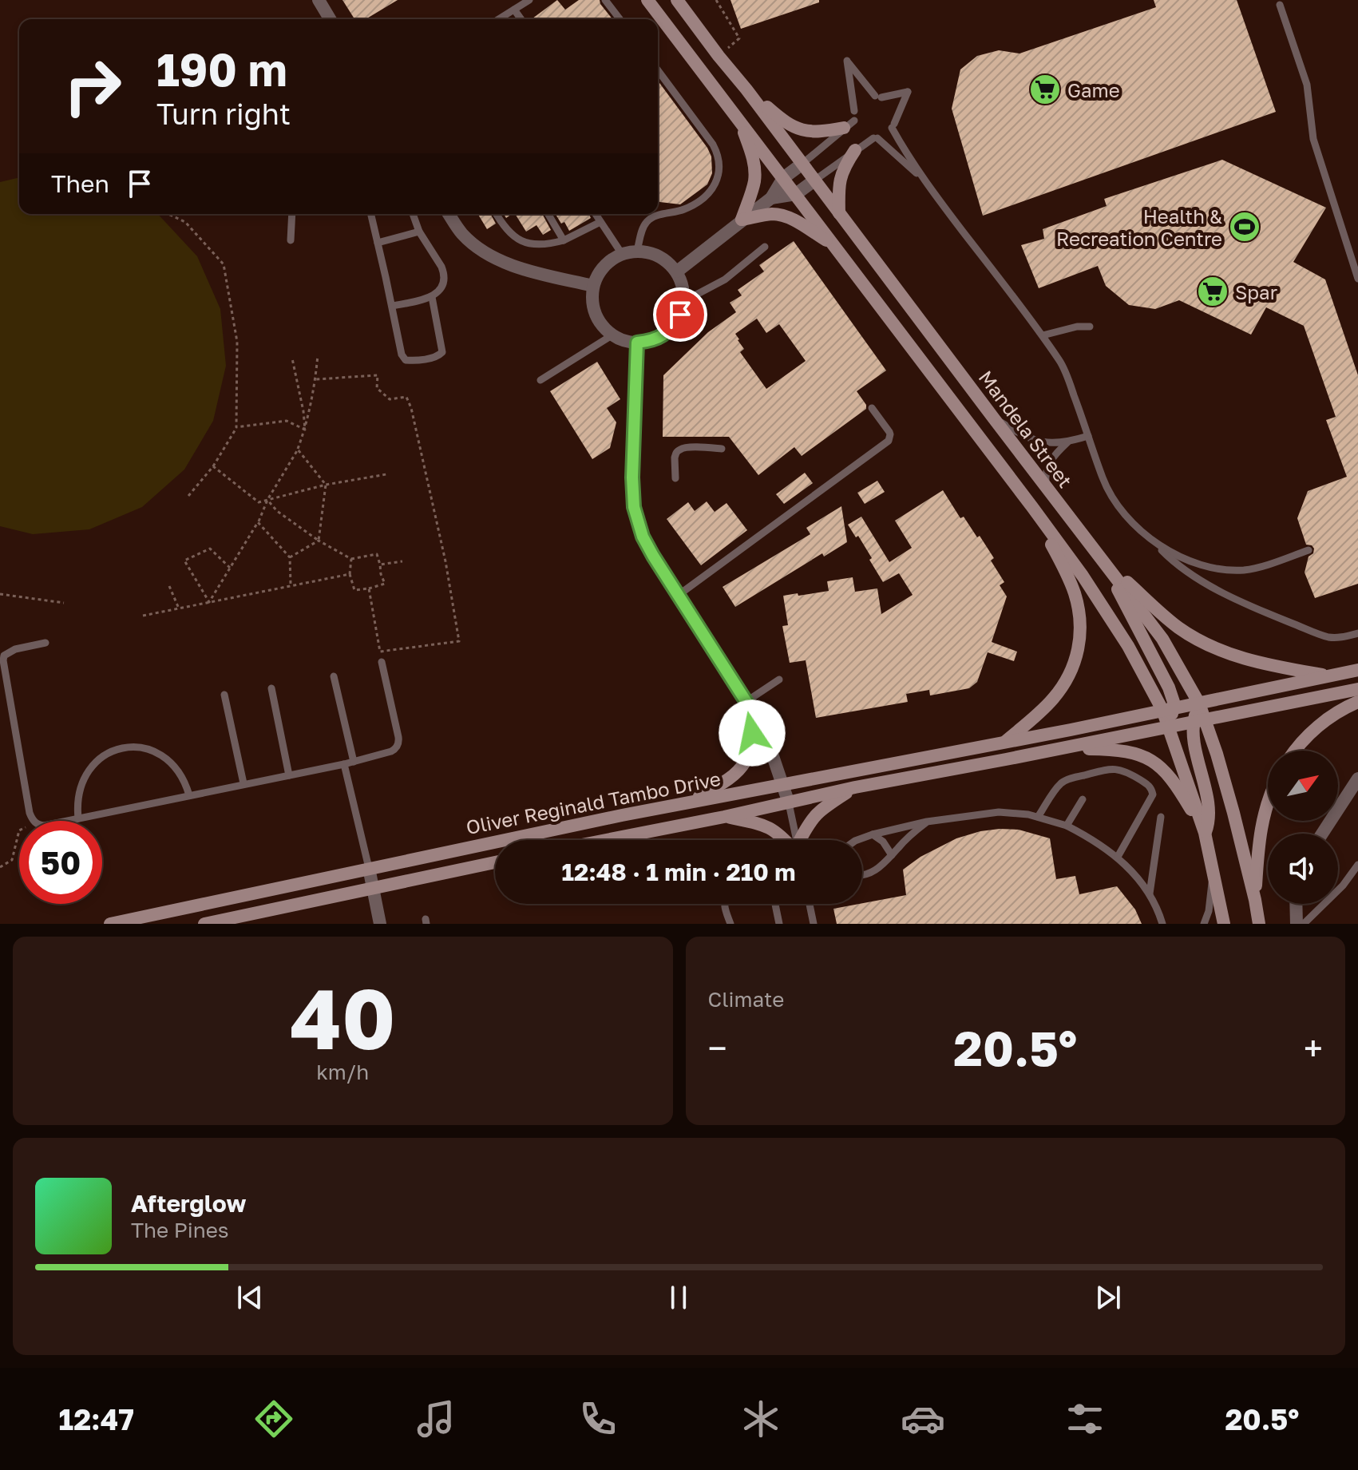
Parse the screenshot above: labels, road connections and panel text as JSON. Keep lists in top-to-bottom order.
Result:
{
  "streets": {
    "main road": ["Mandela Street", "Oliver Reginald Tambo Drive"]
  },
  "crossings": [
    ["Mandela Street", "Oliver Reginald Tambo Drive"]
  ],
  "places": {
    "supermarket": ["Game", "Spar"],
    "sports": ["Health & Recreation Centre"]
  },
  "north": "top right",
  "page": {
    "turn": ["190 m", "Turn right"],
    "then": "Then",
    "limit": "50",
    "trip": "12:48 · 1 min · 210 m",
    "tile": [
      ["40", "km/h"],
      "Climate"
    ],
    "heat": ["−", "20.5°", "+"],
    "song": ["Afterglow", "The Pines"],
    "tabs": ["12:47", "20.5°"]
  }
}
